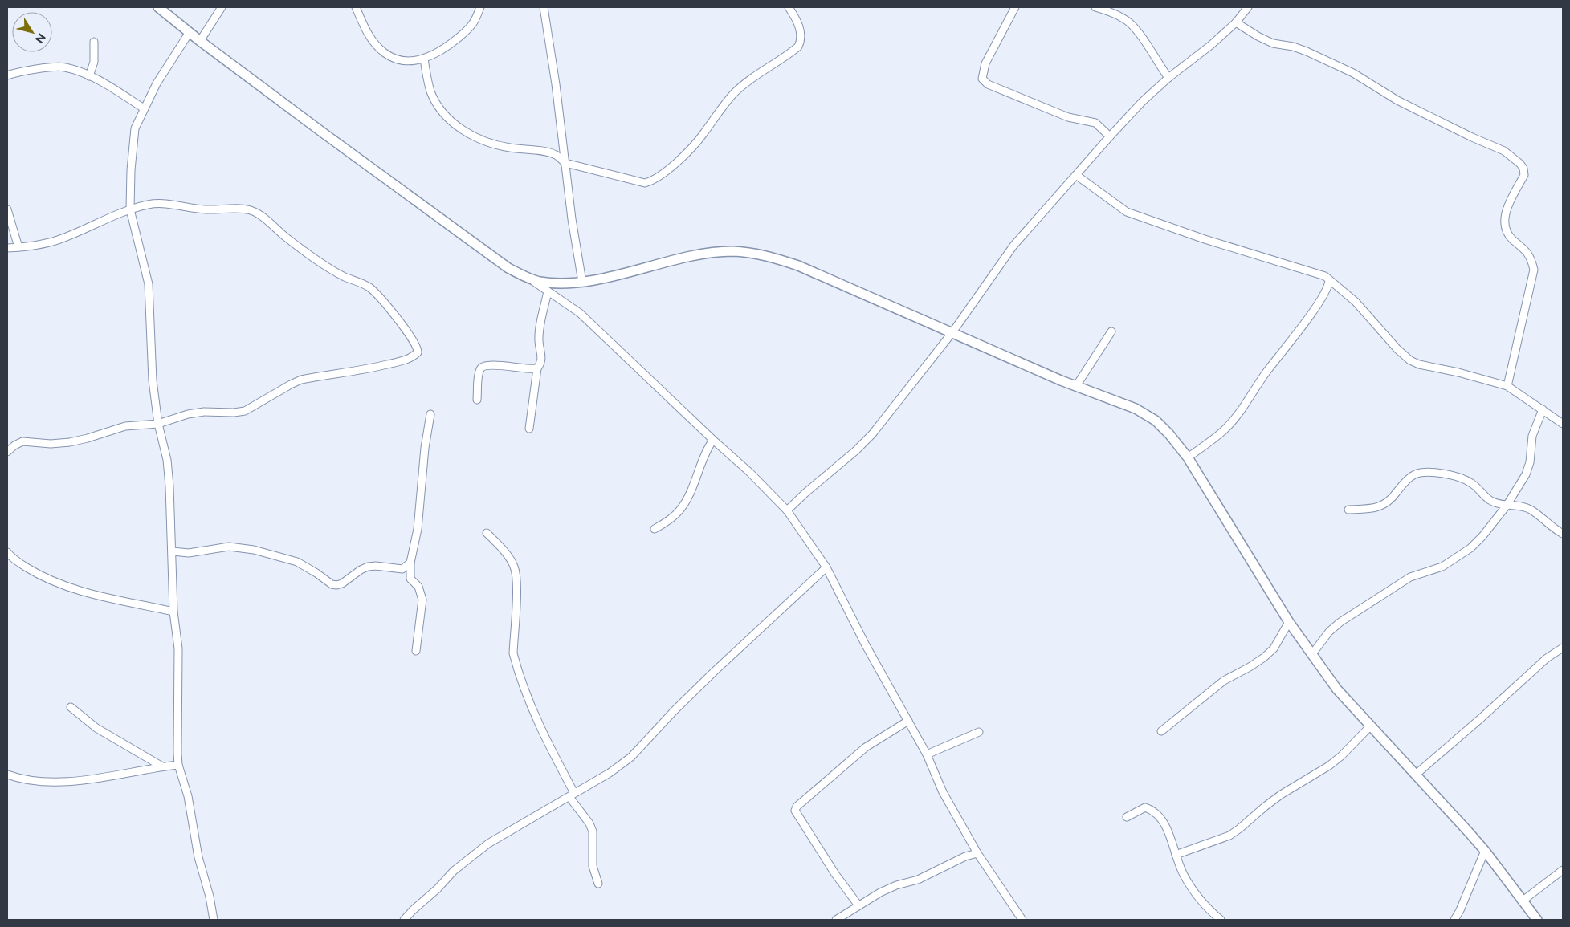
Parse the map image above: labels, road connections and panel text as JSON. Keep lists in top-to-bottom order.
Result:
{
  "north": "bottom right"
}
